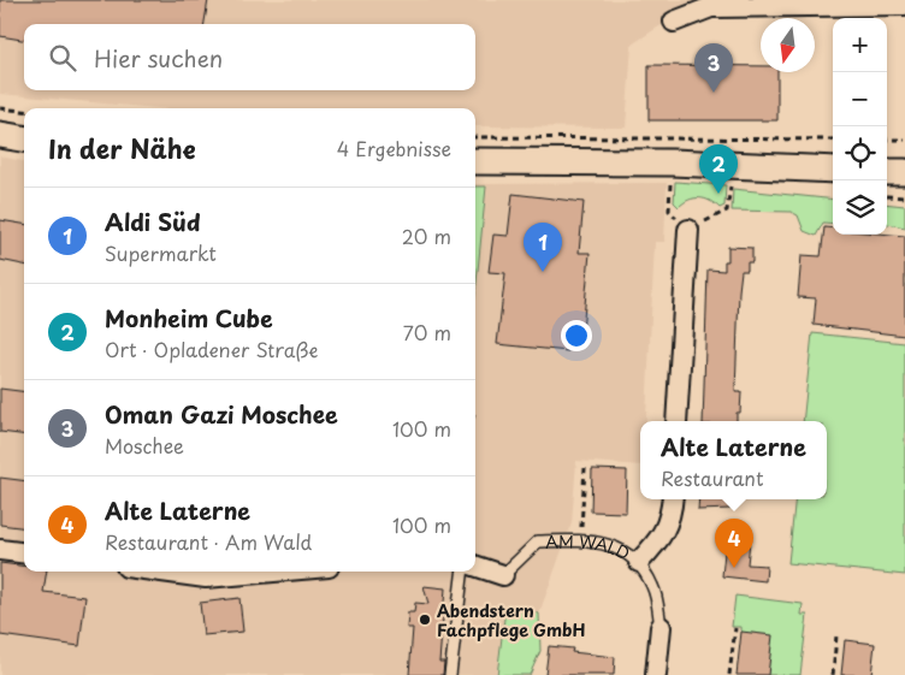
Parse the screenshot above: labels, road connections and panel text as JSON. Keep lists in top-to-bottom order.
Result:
{
  "streets": {
    "street": ["AM WALD"]
  },
  "places": ["Abendstern Fachpflege GmbH"],
  "north": "bottom",
  "page": {
    "map_buttons": ["+", "−"],
    "search": "Hier suchen",
    "pins": [
      "3",
      "2",
      "1",
      "4"
    ],
    "heading": ["In der Nähe", "4 Ergebnisse"],
    "list": [
      {
        "mark": "1",
        "name": "Aldi Süd",
        "note": "Supermarkt",
        "value": "20 m"
      },
      {
        "mark": "2",
        "name": "Monheim Cube",
        "note": "Ort · Opladener Straße",
        "value": "70 m"
      },
      {
        "mark": "3",
        "name": "Oman Gazi Moschee",
        "note": "Moschee",
        "value": "100 m"
      },
      {
        "mark": "4",
        "name": "Alte Laterne",
        "note": "Restaurant · Am Wald",
        "value": "100 m"
      }
    ],
    "popup": ["Alte Laterne", "Restaurant"]
  }
}
